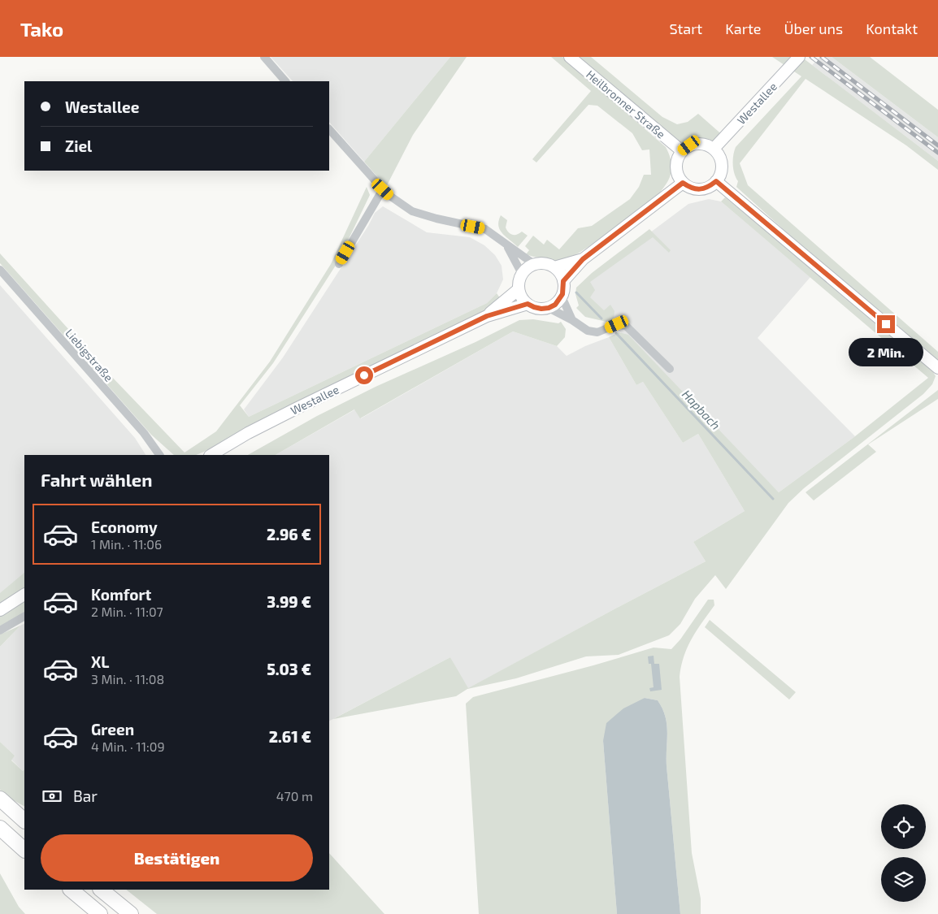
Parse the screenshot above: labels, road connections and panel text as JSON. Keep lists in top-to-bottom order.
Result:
{
  "streets": {
    "main road": ["Westallee", "Heilbronner Straße"],
    "street": ["Liebigstraße"]
  },
  "crossings": [
    ["Westallee", "Heilbronner Straße"]
  ],
  "water": ["Hapbach"],
  "page": {
    "header": "Tako",
    "nav": [
      "Start",
      "Karte",
      "Über uns",
      "Kontakt"
    ],
    "banner": ["Westallee", "Ziel"],
    "bubble": "2 Min.",
    "heading": "Fahrt wählen",
    "list": [
      {
        "name": "Economy",
        "note": "1 Min. · 11:06",
        "value": "2.96 €"
      },
      {
        "name": "Komfort",
        "note": "2 Min. · 11:07",
        "value": "3.99 €"
      },
      {
        "name": "XL",
        "note": "3 Min. · 11:08",
        "value": "5.03 €"
      },
      {
        "name": "Green",
        "note": "4 Min. · 11:09",
        "value": "2.61 €"
      }
    ],
    "pay": ["Bar", "470 m"],
    "buttons": "Bestätigen"
  }
}
